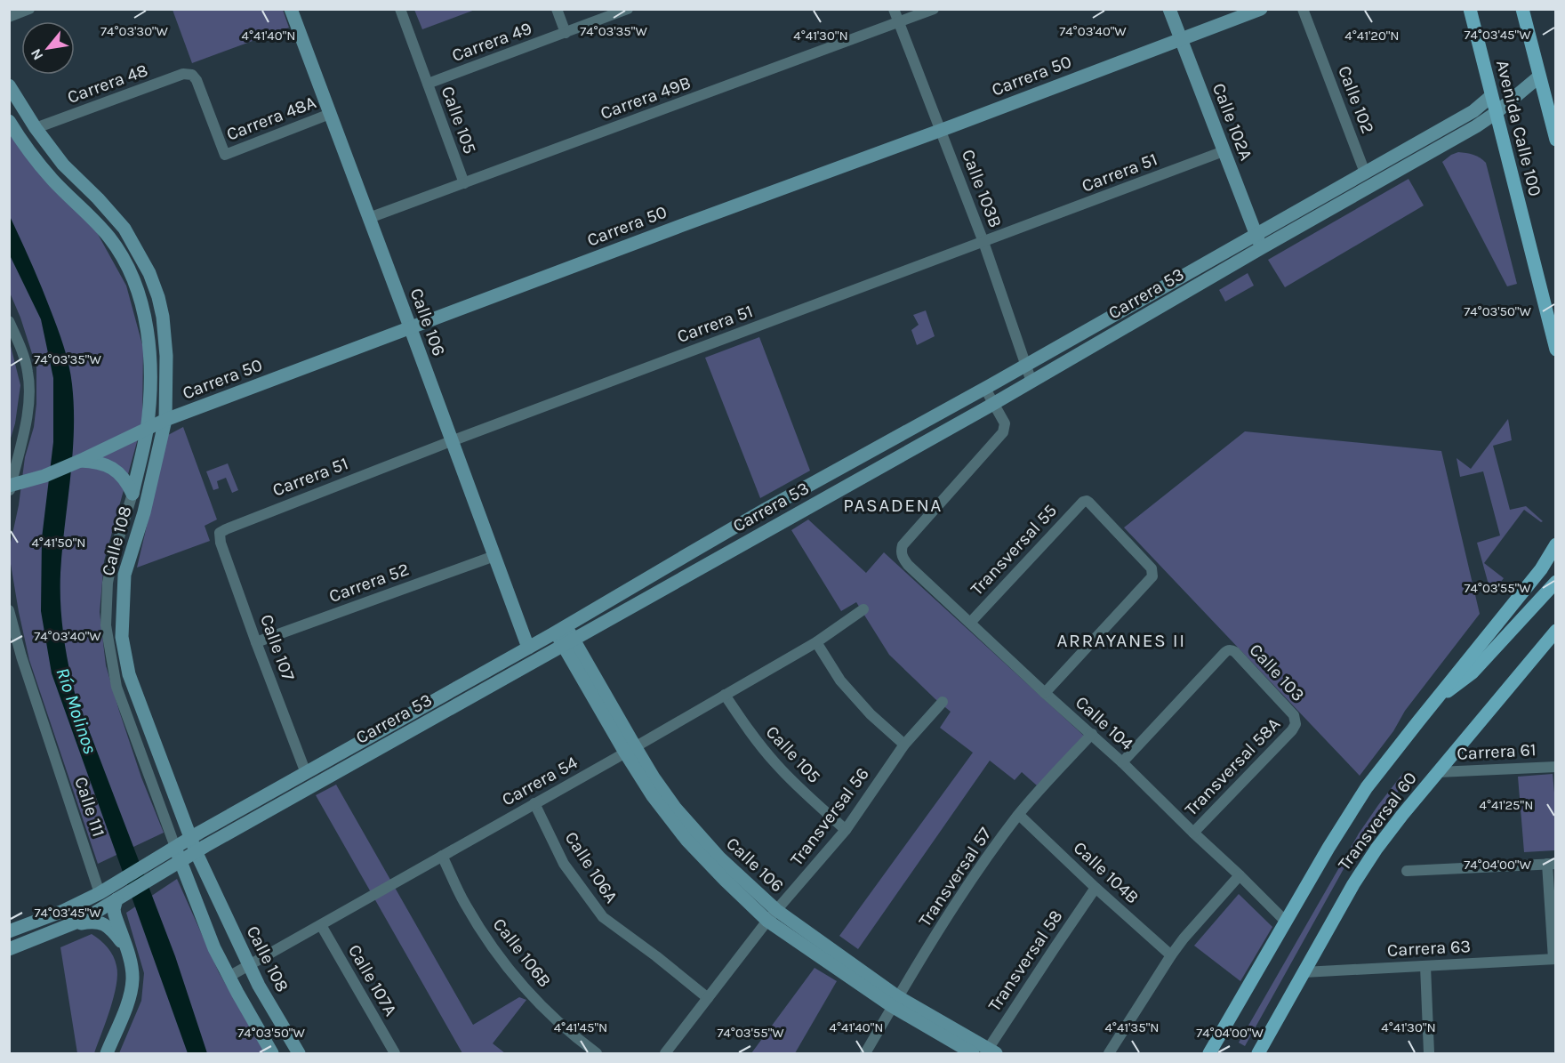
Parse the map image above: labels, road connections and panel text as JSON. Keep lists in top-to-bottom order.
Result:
{
  "streets": {
    "main road": ["Avenida Calle 100", "Transversal 60"],
    "street": [
      "Carrera 49",
      "Carrera 50",
      "Carrera 48",
      "Carrera 49B",
      "Calle 102",
      "Carrera 48A",
      "Calle 105",
      "Calle 102A",
      "Carrera 51",
      "Calle 103B",
      "Carrera 53",
      "Calle 106",
      "Calle 108",
      "Transversal 55",
      "Carrera 52",
      "Calle 107",
      "Calle 103",
      "Calle 104",
      "Carrera 61",
      "Transversal 58A",
      "Carrera 54",
      "Calle 111",
      "Transversal 56",
      "Calle 106A",
      "Calle 104B",
      "Transversal 57",
      "Carrera 63",
      "Calle 106B",
      "Transversal 58",
      "Calle 107A"
    ]
  },
  "crossings": [
    ["Carrera 49", "Calle 105"],
    ["Carrera 50", "Calle 102A"],
    ["Carrera 50", "Calle 103B"],
    ["Carrera 50", "Calle 106"],
    ["Carrera 50", "Calle 108"],
    ["Carrera 48", "Carrera 48A"],
    ["Carrera 48", "Calle 108"],
    ["Carrera 49B", "Calle 105"],
    ["Carrera 49B", "Calle 103B"],
    ["Carrera 49B", "Calle 106"],
    ["Calle 102", "Carrera 53"],
    ["Carrera 48A", "Calle 106"],
    ["Calle 105", "Carrera 54"],
    ["Calle 105", "Transversal 56"],
    ["Calle 102A", "Carrera 51"],
    ["Calle 102A", "Carrera 53"],
    ["Avenida Calle 100", "Carrera 53"],
    ["Carrera 51", "Calle 103B"],
    ["Carrera 51", "Calle 106"],
    ["Carrera 51", "Calle 107"],
    ["Calle 103B", "Carrera 53"],
    ["Carrera 53", "Calle 106"],
    ["Carrera 53", "Calle 108"],
    ["Carrera 53", "Calle 107"],
    ["Carrera 53", "Calle 104"],
    ["Carrera 53", "Calle 111"],
    ["Calle 106", "Carrera 52"],
    ["Calle 106", "Carrera 54"],
    ["Calle 106", "Transversal 56"],
    ["Calle 106", "Transversal 57"],
    ["Calle 106", "Transversal 58"],
    ["Calle 108", "Carrera 54"],
    ["Transversal 55", "Calle 104"],
    ["Carrera 52", "Calle 107"],
    ["Calle 103", "Calle 104"],
    ["Calle 103", "Transversal 58A"],
    ["Calle 104", "Transversal 58A"],
    ["Calle 104", "Transversal 60"],
    ["Calle 104", "Transversal 57"],
    ["Carrera 61", "Transversal 60"],
    ["Carrera 54", "Calle 106A"],
    ["Carrera 54", "Calle 106B"],
    ["Carrera 54", "Calle 107A"],
    ["Transversal 56", "Calle 106A"],
    ["Transversal 60", "Carrera 63"],
    ["Calle 104B", "Transversal 57"],
    ["Calle 104B", "Transversal 58"]
  ],
  "districts": ["PASADENA", "ARRAYANES II"],
  "water": ["Río Molinos"],
  "north": "bottom left",
  "coordinates": [
    "74°03'30\"W",
    "74°03'35\"W",
    "74°03'40\"W",
    "74°03'45\"W",
    "4°41'40\"N",
    "4°41'30\"N",
    "4°41'20\"N",
    "74°03'50\"W",
    "4°41'50\"N",
    "74°03'55\"W",
    "4°41'25\"N",
    "74°04'00\"W",
    "4°41'45\"N",
    "4°41'35\"N"
  ]
}
